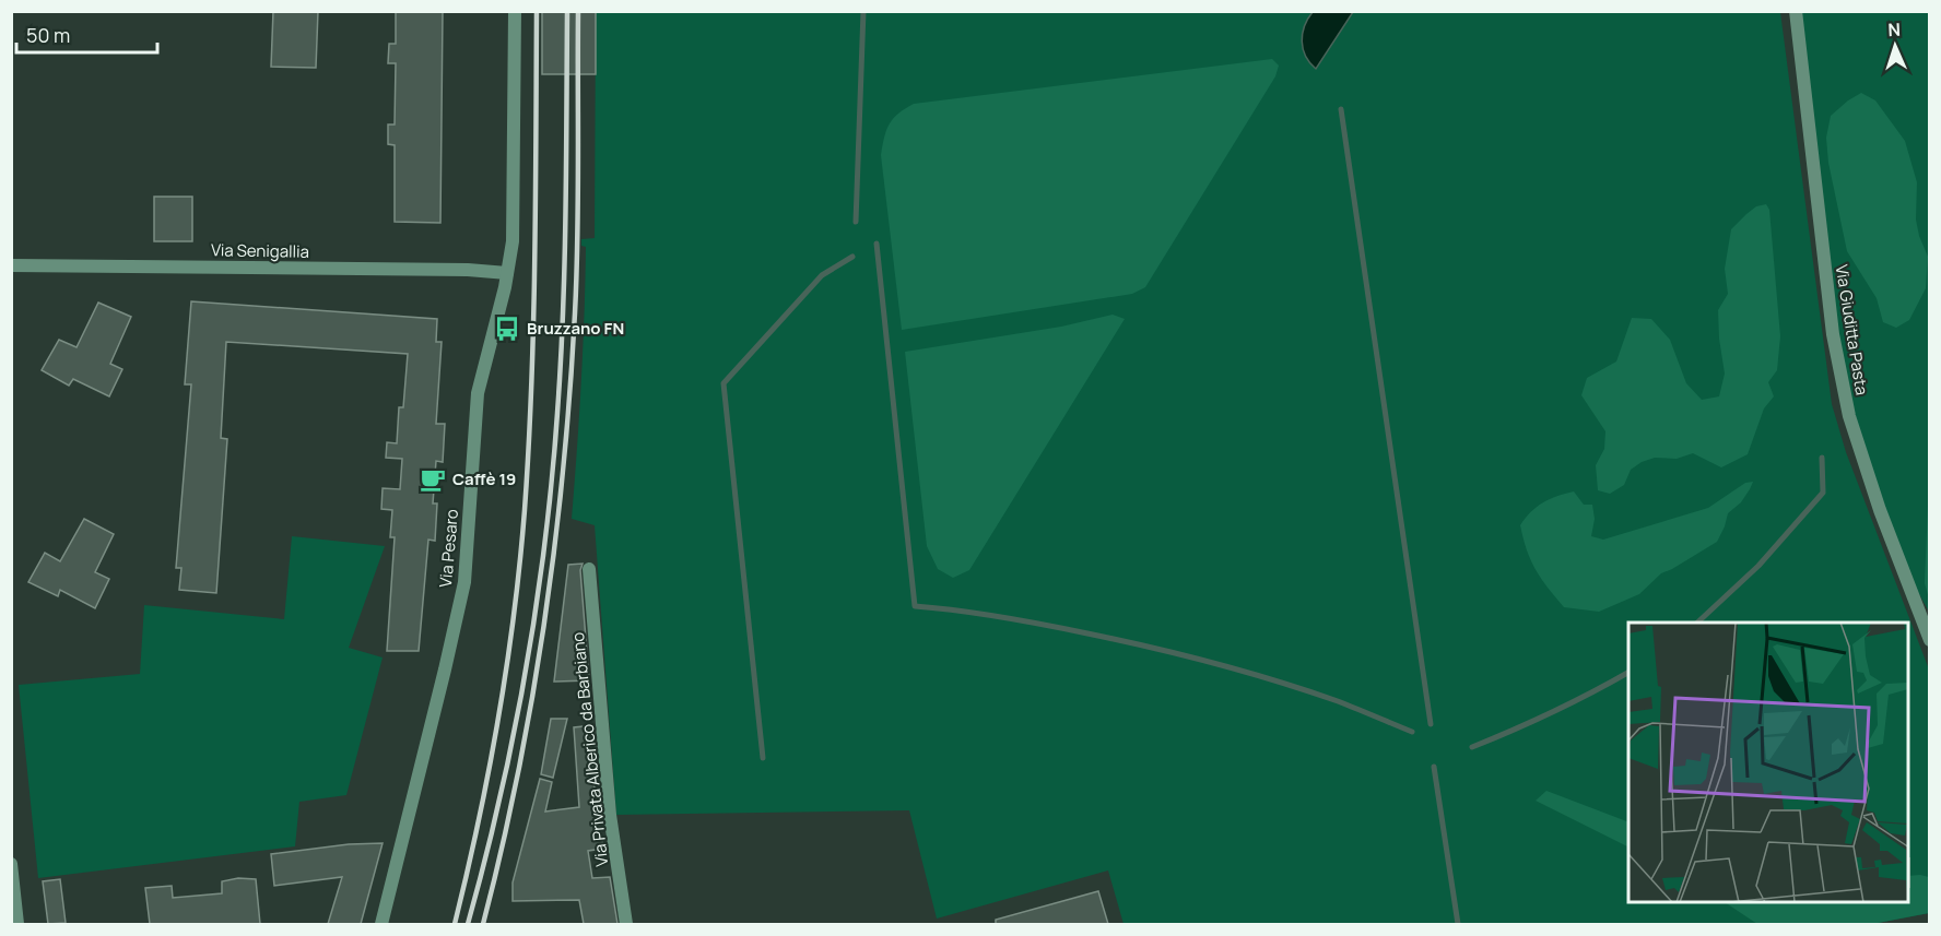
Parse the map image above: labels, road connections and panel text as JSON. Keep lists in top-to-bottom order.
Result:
{
  "streets": {
    "street": [
      "Via Senigallia",
      "Via Giuditta Pasta",
      "Via Pesaro",
      "Via Privata Alberico da Barbiano"
    ]
  },
  "crossings": [
    ["Via Senigallia", "Via Pesaro"]
  ],
  "places": {
    "bus stop": ["Bruzzano FN"],
    "cafe": ["Caffè 19"]
  },
  "scale_bar": "50 m",
  "north": "top"
}
